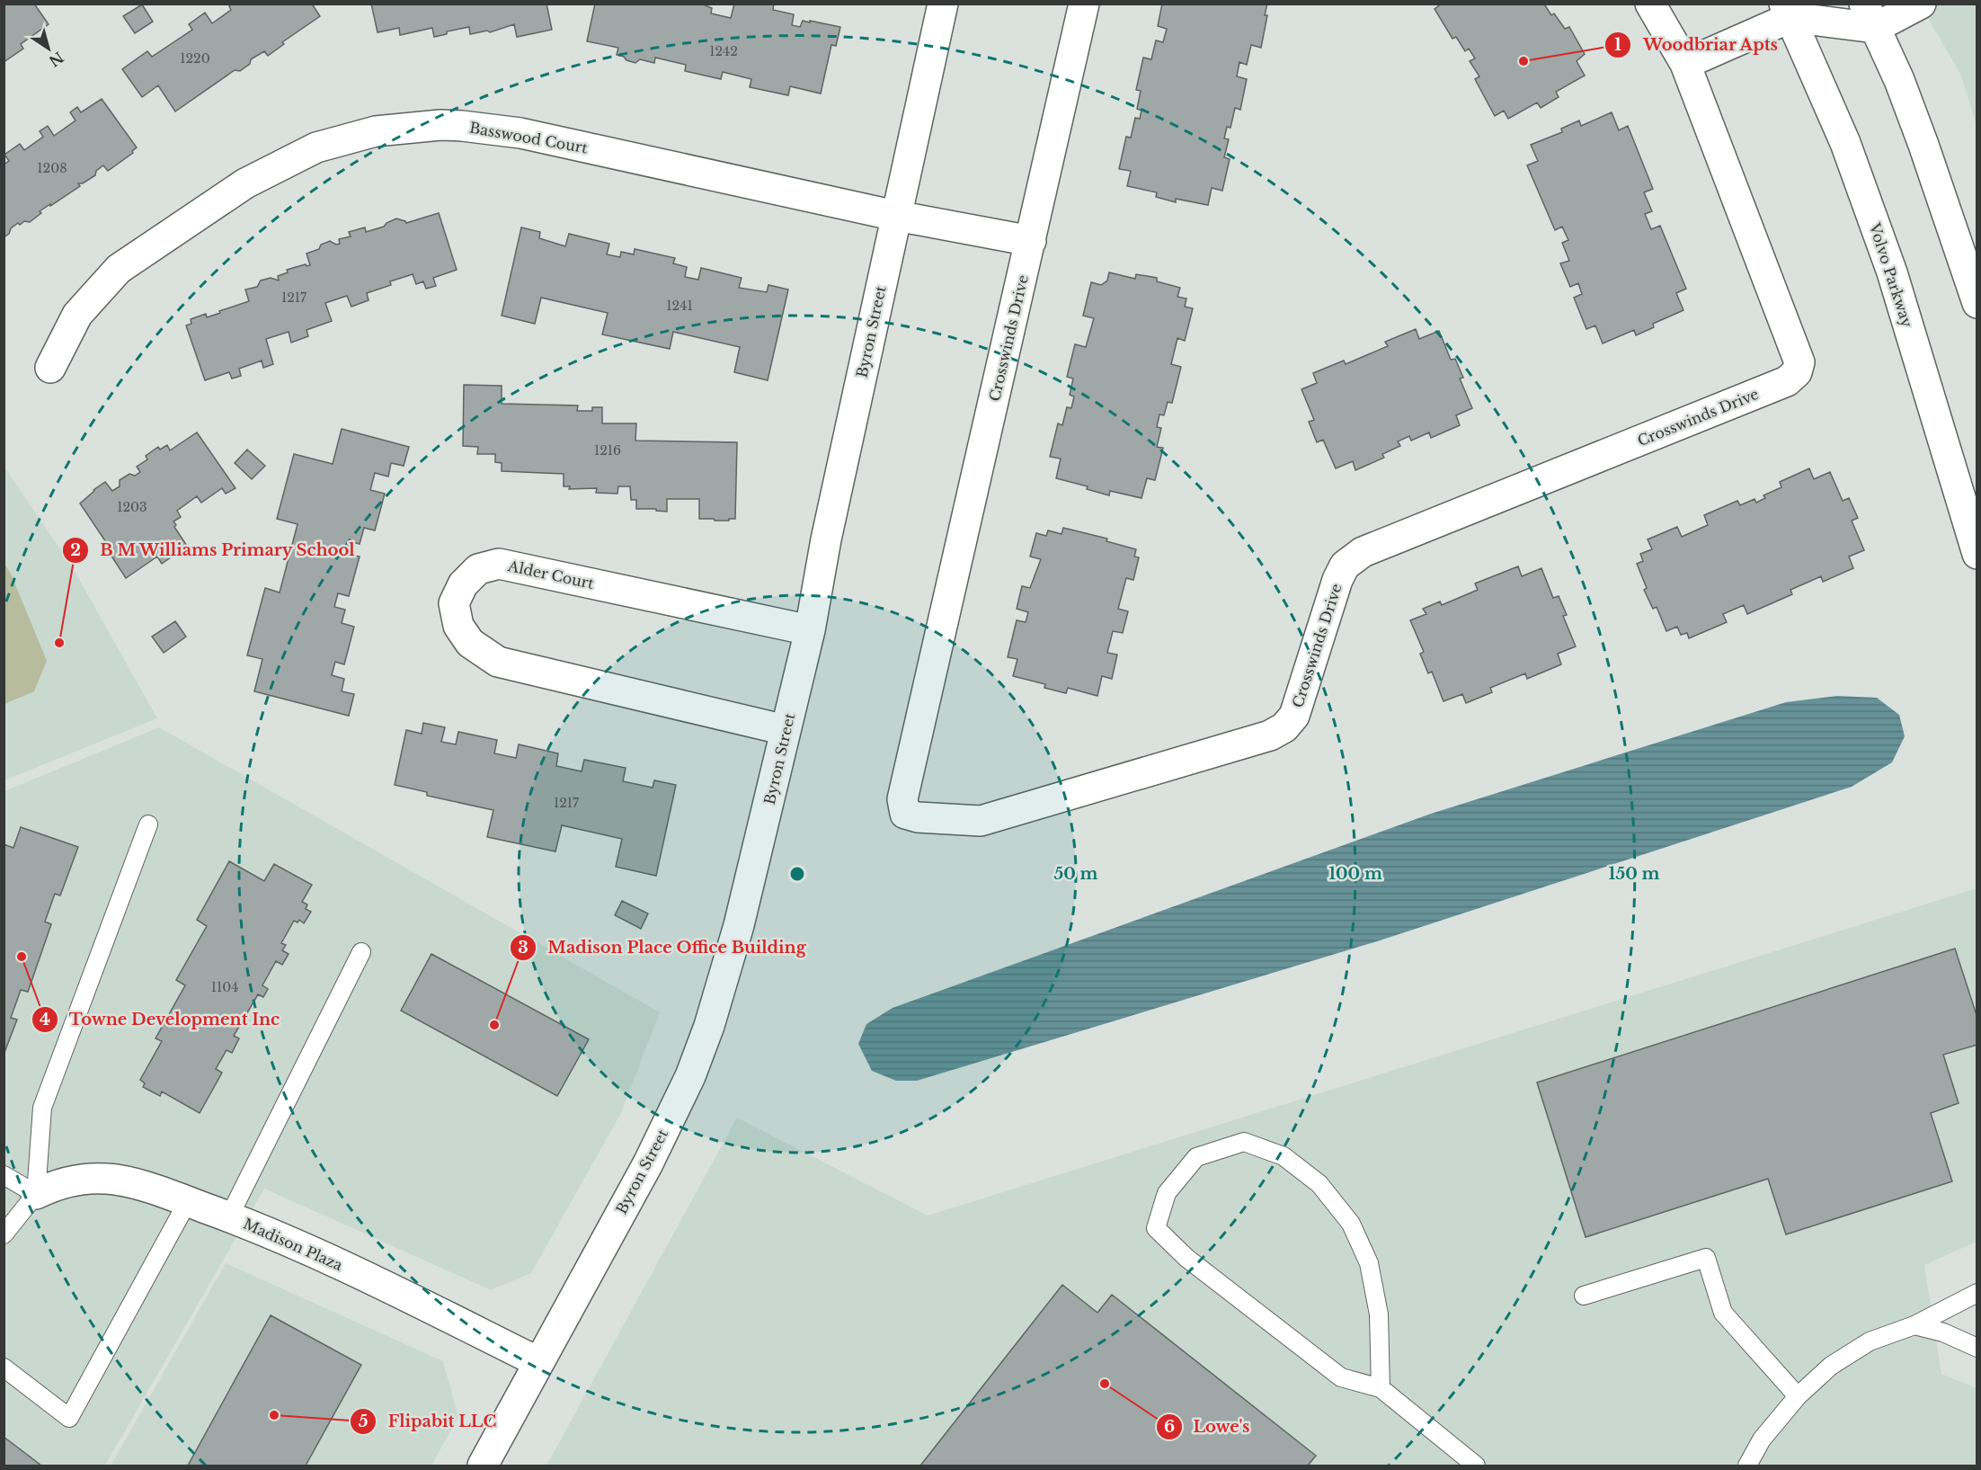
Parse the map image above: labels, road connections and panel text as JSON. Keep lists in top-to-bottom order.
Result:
{
  "streets": {
    "street": [
      "Basswood Court",
      "Volvo Parkway",
      "Byron Street",
      "Crosswinds Drive",
      "Alder Court",
      "Madison Plaza"
    ]
  },
  "crossings": [
    ["Basswood Court", "Byron Street"],
    ["Byron Street", "Alder Court"],
    ["Byron Street", "Madison Plaza"]
  ],
  "places": [
    "Woodbriar Apts",
    "B M Williams Primary School",
    "Towne Development Inc",
    "Madison Place Office Building",
    "Lowe's",
    "Flipabit LLC"
  ],
  "house_numbers": [
    "1242",
    "1220",
    "1208",
    "1217",
    "1241",
    "1216",
    "1203",
    "1217",
    "1104"
  ],
  "north": "bottom right",
  "rings": ["50 m", "100 m", "150 m"]
}
